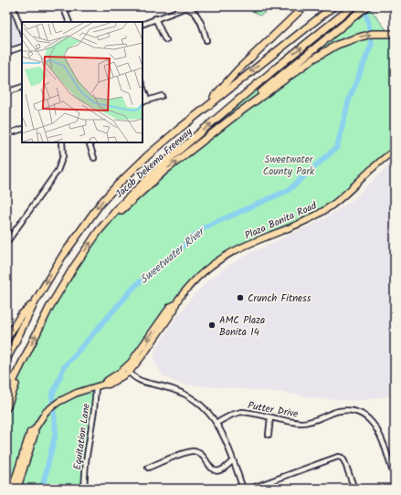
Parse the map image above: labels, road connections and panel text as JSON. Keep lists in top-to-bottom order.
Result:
{
  "streets": {
    "highway": ["Jacob Dekema Freeway"],
    "main road": ["Plaza Bonita Road"],
    "street": ["Putter Drive", "Equitation Lane"]
  },
  "crossings": [
    ["Plaza Bonita Road", "Equitation Lane"]
  ],
  "water": ["Sweetwater River"],
  "parks": ["Sweetwater County Park"],
  "places": ["Crunch Fitness", "AMC Plaza Bonita 14"]
}
